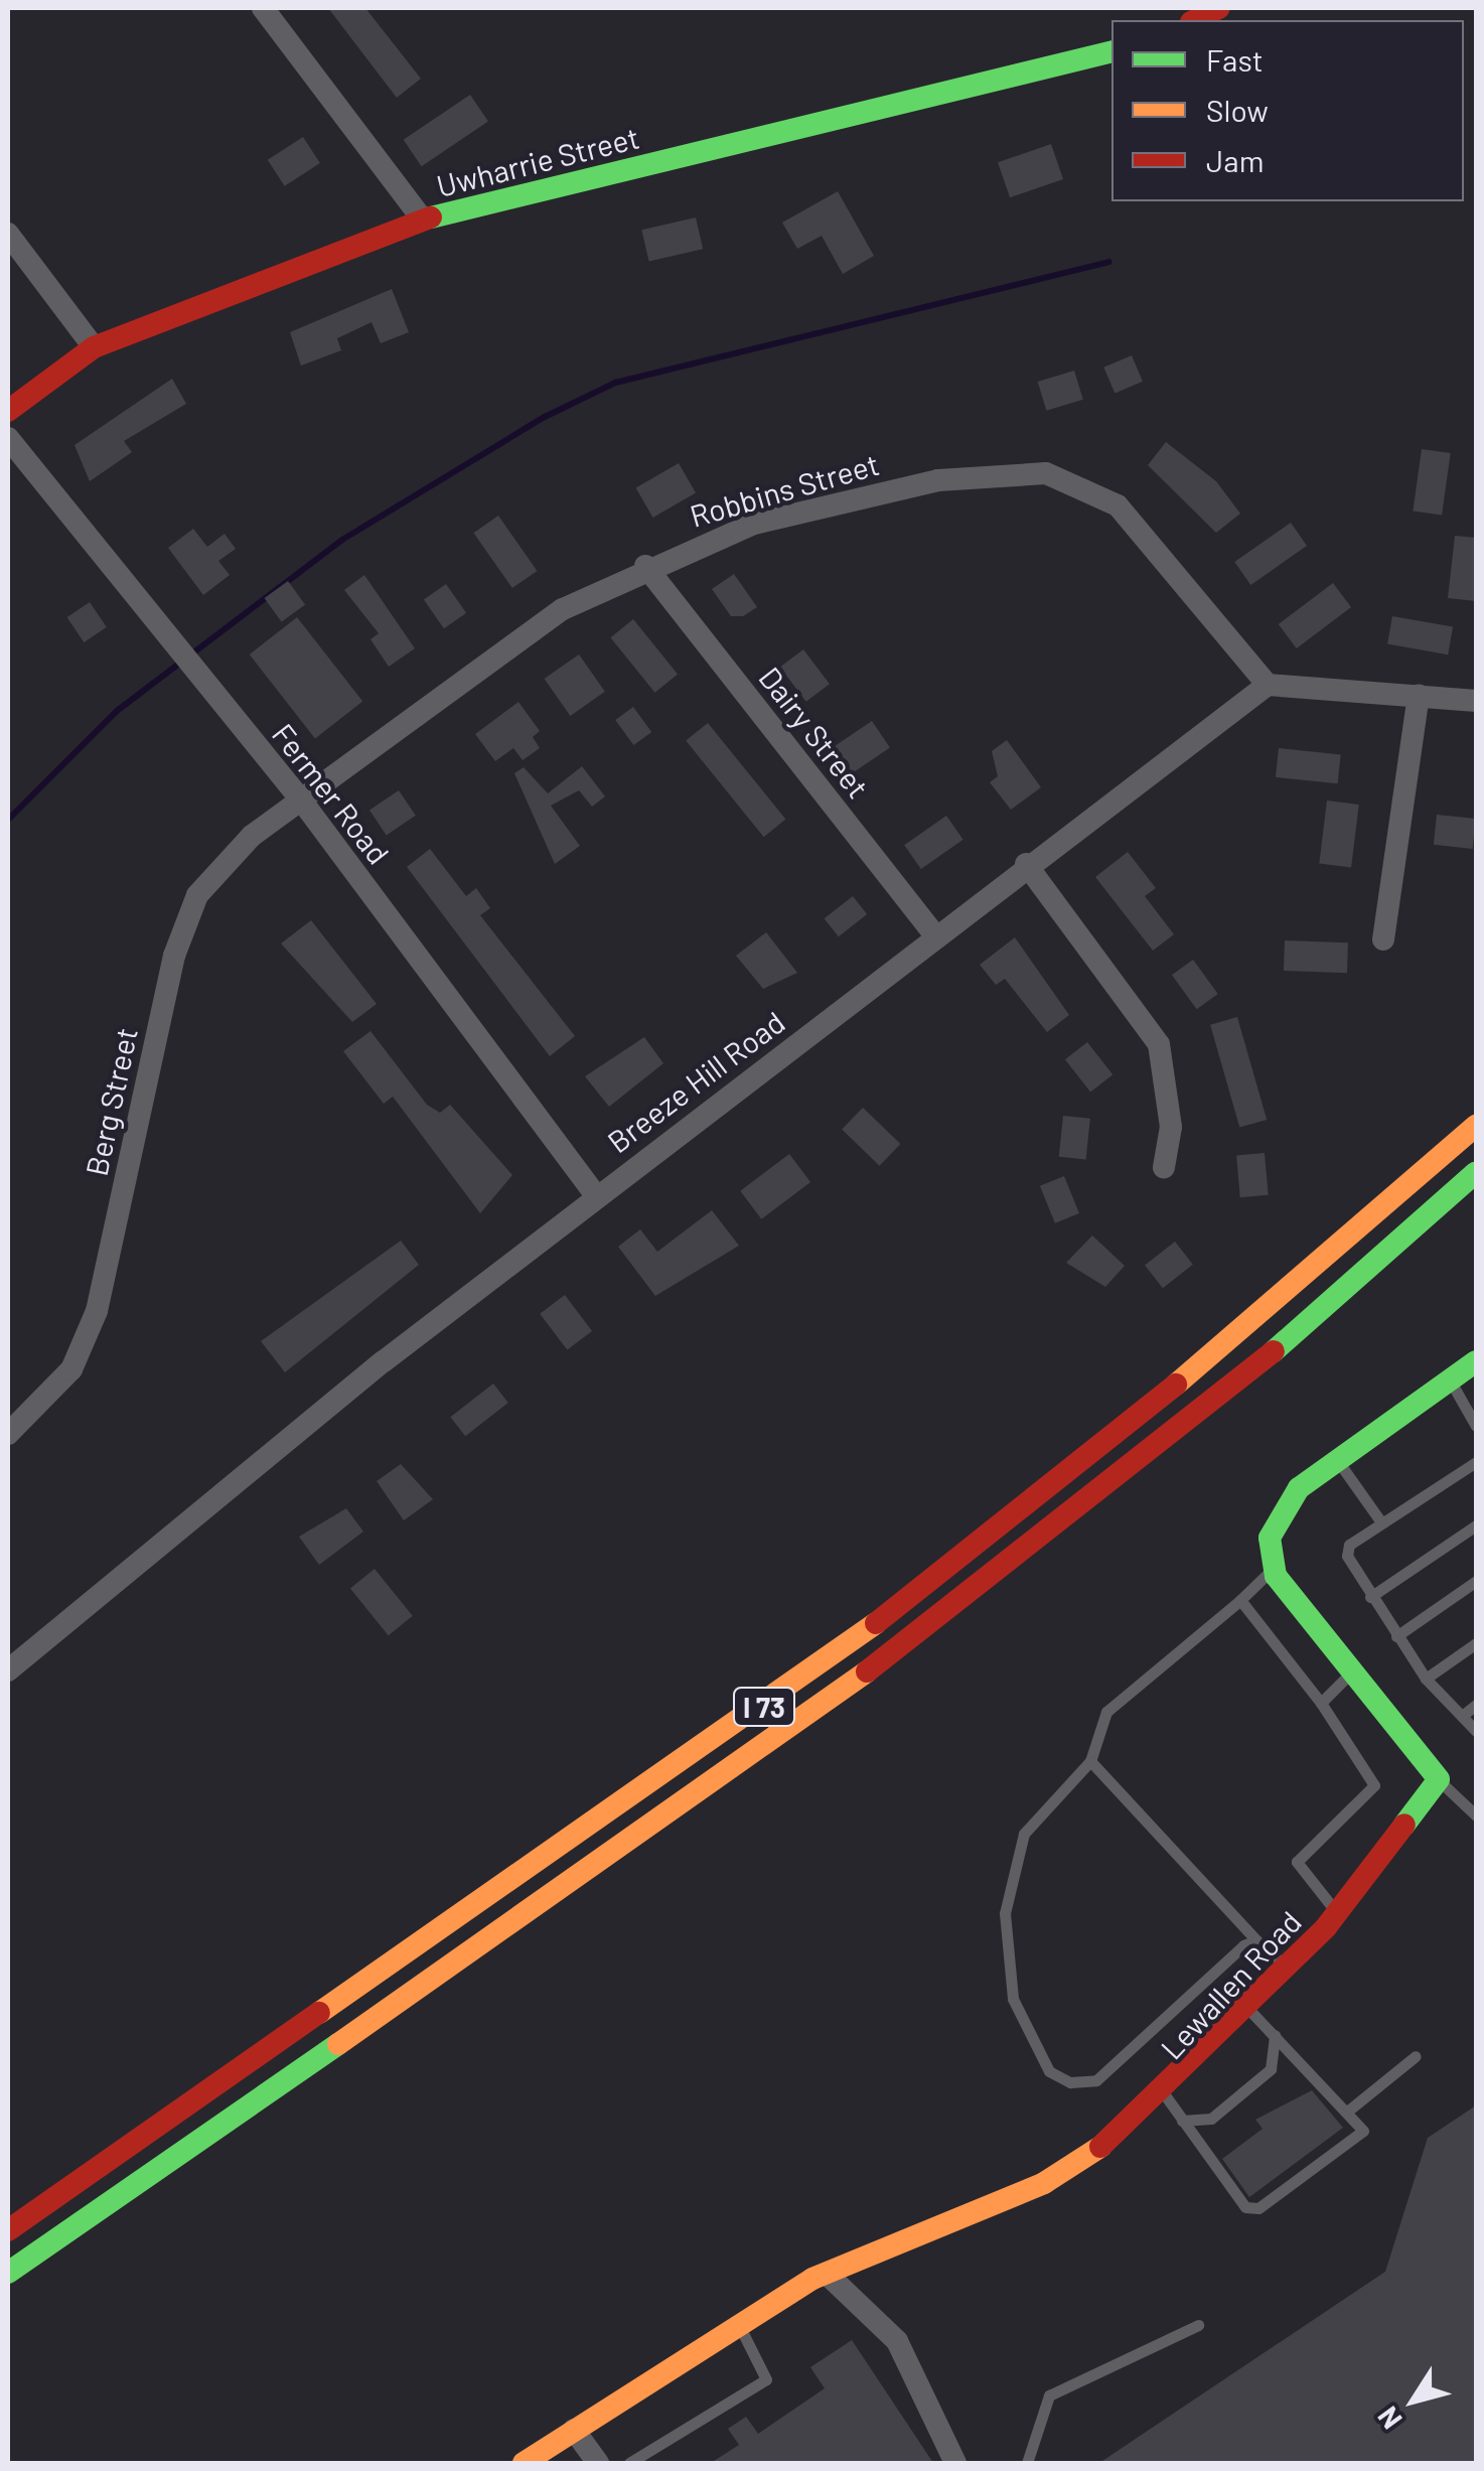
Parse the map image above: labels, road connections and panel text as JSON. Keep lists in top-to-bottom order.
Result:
{
  "streets": {
    "main road": ["Uwharrie Street", "I 73", "Lewallen Road"],
    "street": [
      "Robbins Street",
      "Dairy Street",
      "Fermer Road",
      "Breeze Hill Road",
      "Berg Street"
    ]
  },
  "crossings": [
    ["Robbins Street", "Dairy Street"],
    ["Robbins Street", "Fermer Road"],
    ["Robbins Street", "Breeze Hill Road"],
    ["Robbins Street", "Berg Street"],
    ["Dairy Street", "Breeze Hill Road"],
    ["Fermer Road", "Breeze Hill Road"],
    ["Fermer Road", "Berg Street"]
  ],
  "legend": ["Fast", "Slow", "Jam"],
  "north": "bottom left"
}
